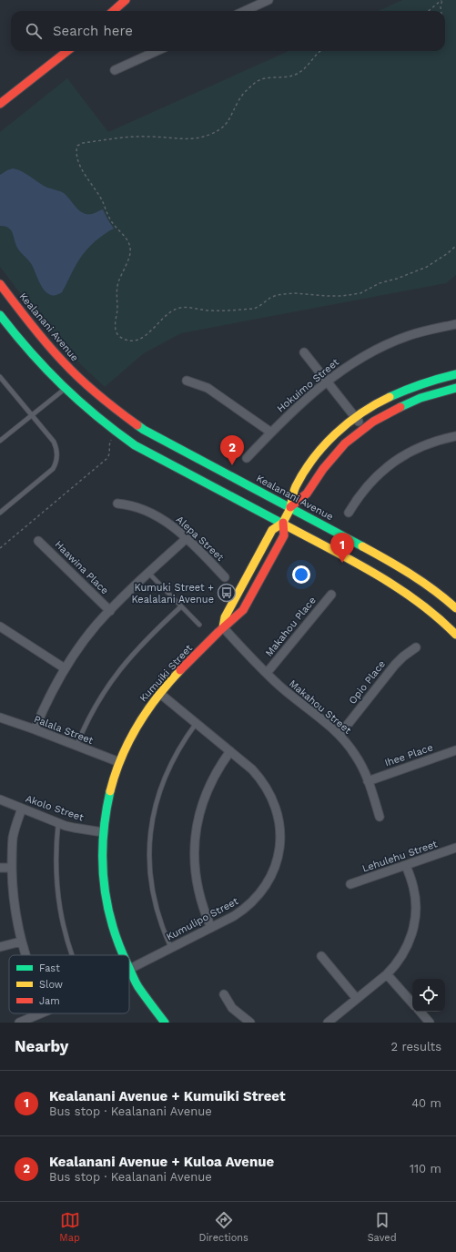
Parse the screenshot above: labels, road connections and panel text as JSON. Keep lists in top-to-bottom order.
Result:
{
  "streets": {
    "street": [
      "Kealanani Avenue",
      "Hokuimo Street",
      "Alepa Street",
      "Haawina Place",
      "Makahou Place",
      "Kumuiki Street",
      "Opio Place",
      "Makahou Street",
      "Palala Street",
      "Ihee Place",
      "Akolo Street",
      "Lehulehu Street",
      "Kumulipo Street"
    ]
  },
  "crossings": [
    ["Makahou Place", "Makahou Street"],
    ["Kumuiki Street", "Makahou Street"],
    ["Kumuiki Street", "Palala Street"],
    ["Kumuiki Street", "Akolo Street"],
    ["Kumuiki Street", "Kumulipo Street"],
    ["Opio Place", "Makahou Street"],
    ["Makahou Street", "Ihee Place"]
  ],
  "places": {
    "bus stop": ["Kumuki Street + Kealalani Avenue"]
  },
  "legend": ["Fast", "Slow", "Jam"],
  "page": {
    "search": "Search here",
    "pins": ["2", "1"],
    "heading": ["Nearby", "2 results"],
    "list": [
      {
        "mark": "1",
        "name": "Kealanani Avenue + Kumuiki Street",
        "note": "Bus stop · Kealanani Avenue",
        "value": "40 m"
      },
      {
        "mark": "2",
        "name": "Kealanani Avenue + Kuloa Avenue",
        "note": "Bus stop · Kealanani Avenue",
        "value": "110 m"
      }
    ],
    "nav": ["Map", "Directions", "Saved"]
  }
}
